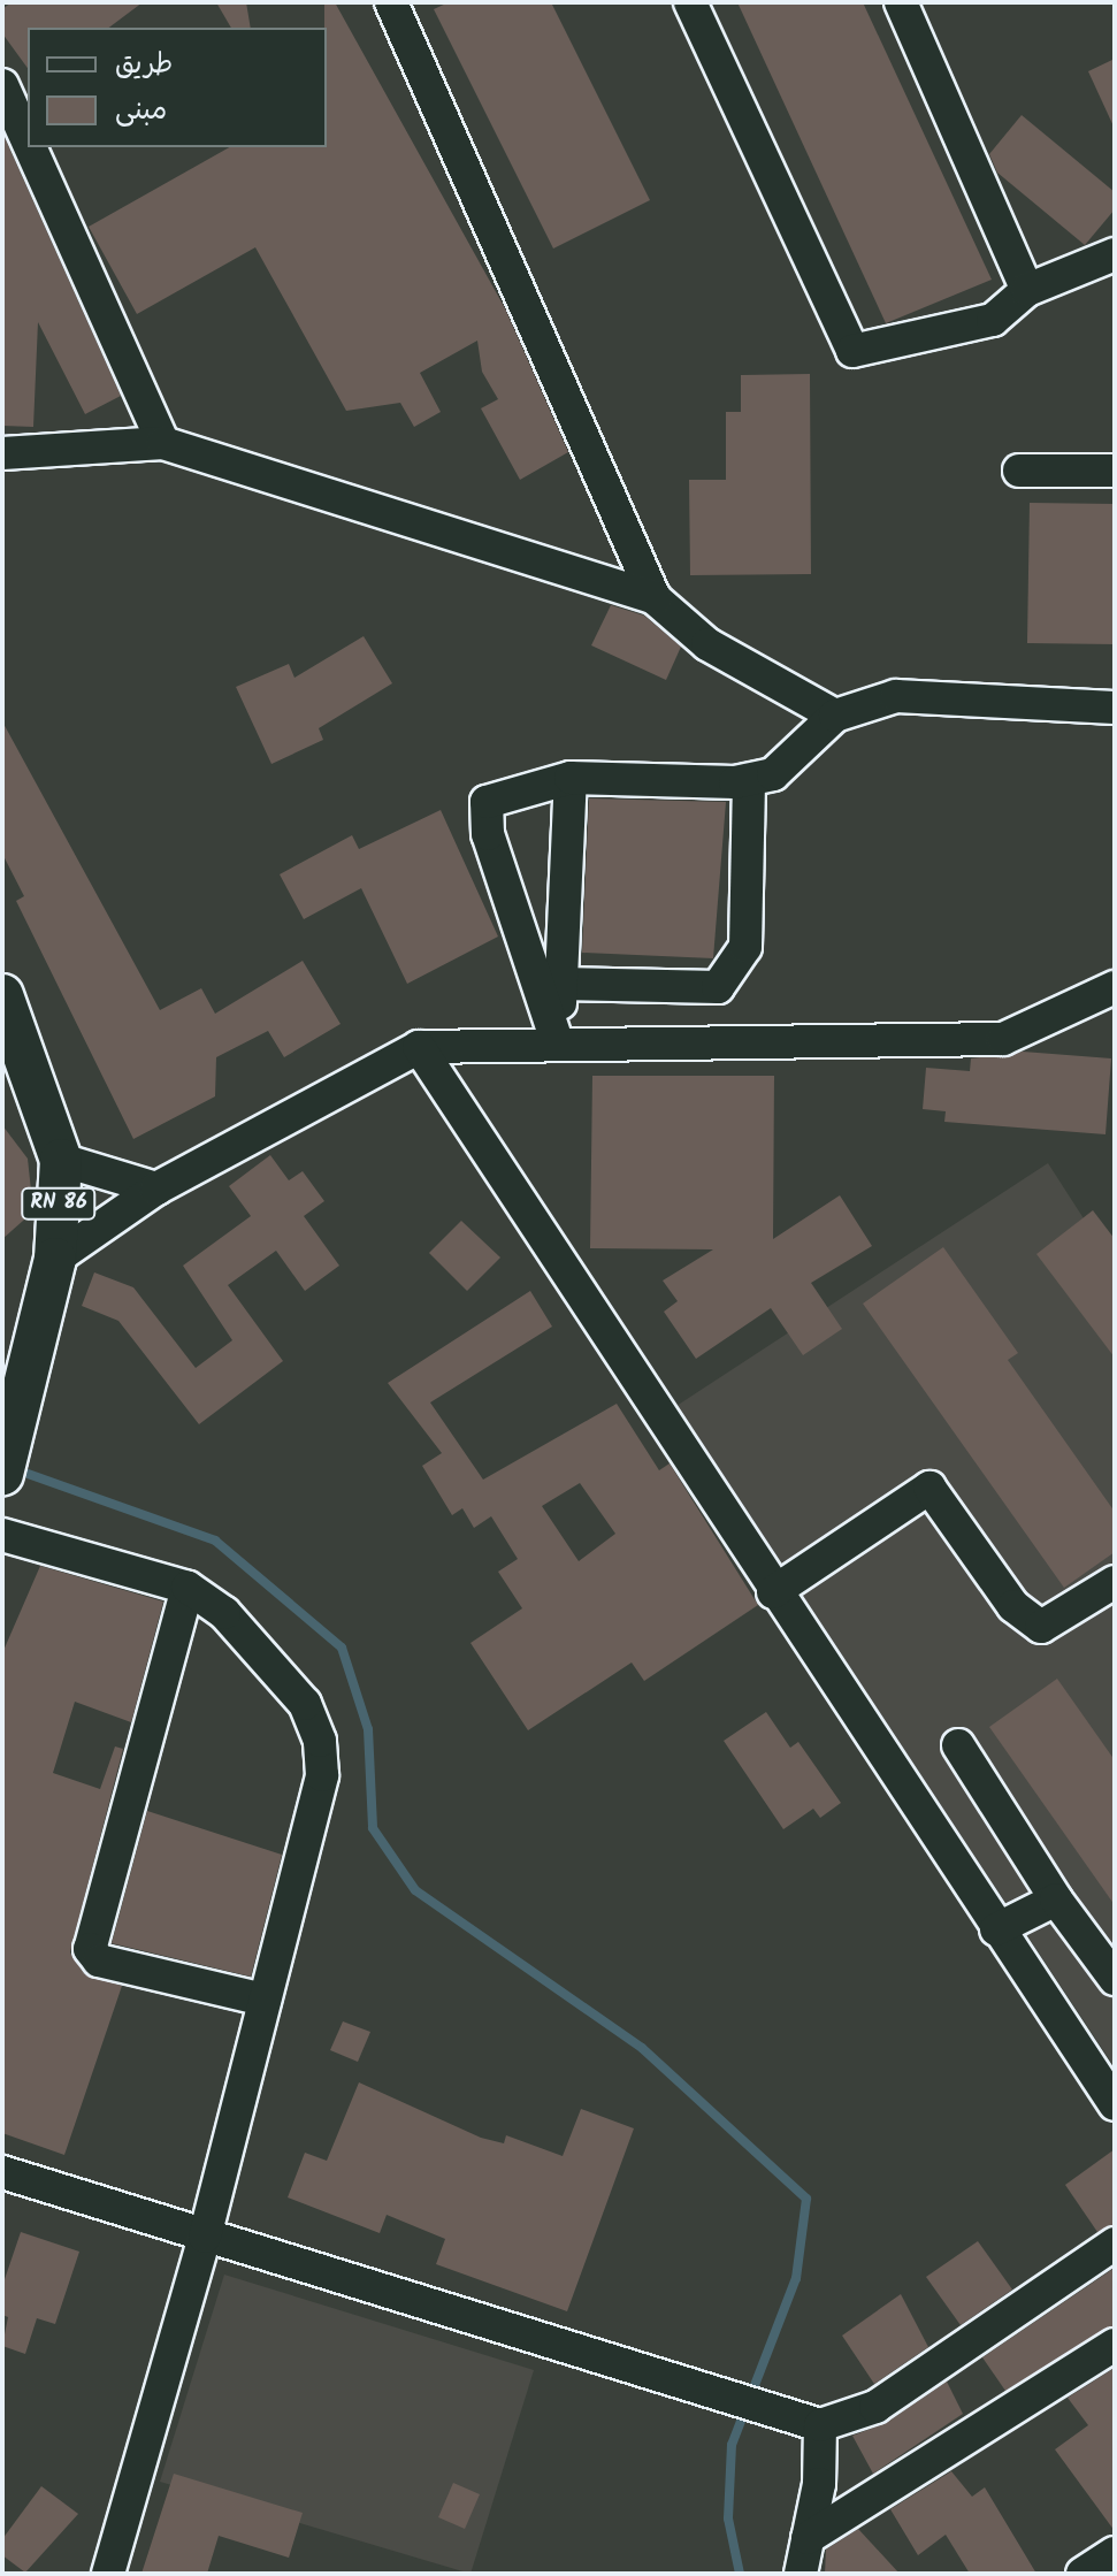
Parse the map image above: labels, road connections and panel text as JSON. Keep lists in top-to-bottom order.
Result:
{
  "streets": {
    "main road": ["RN 86"]
  },
  "legend": ["طريق", "مبنى"]
}
